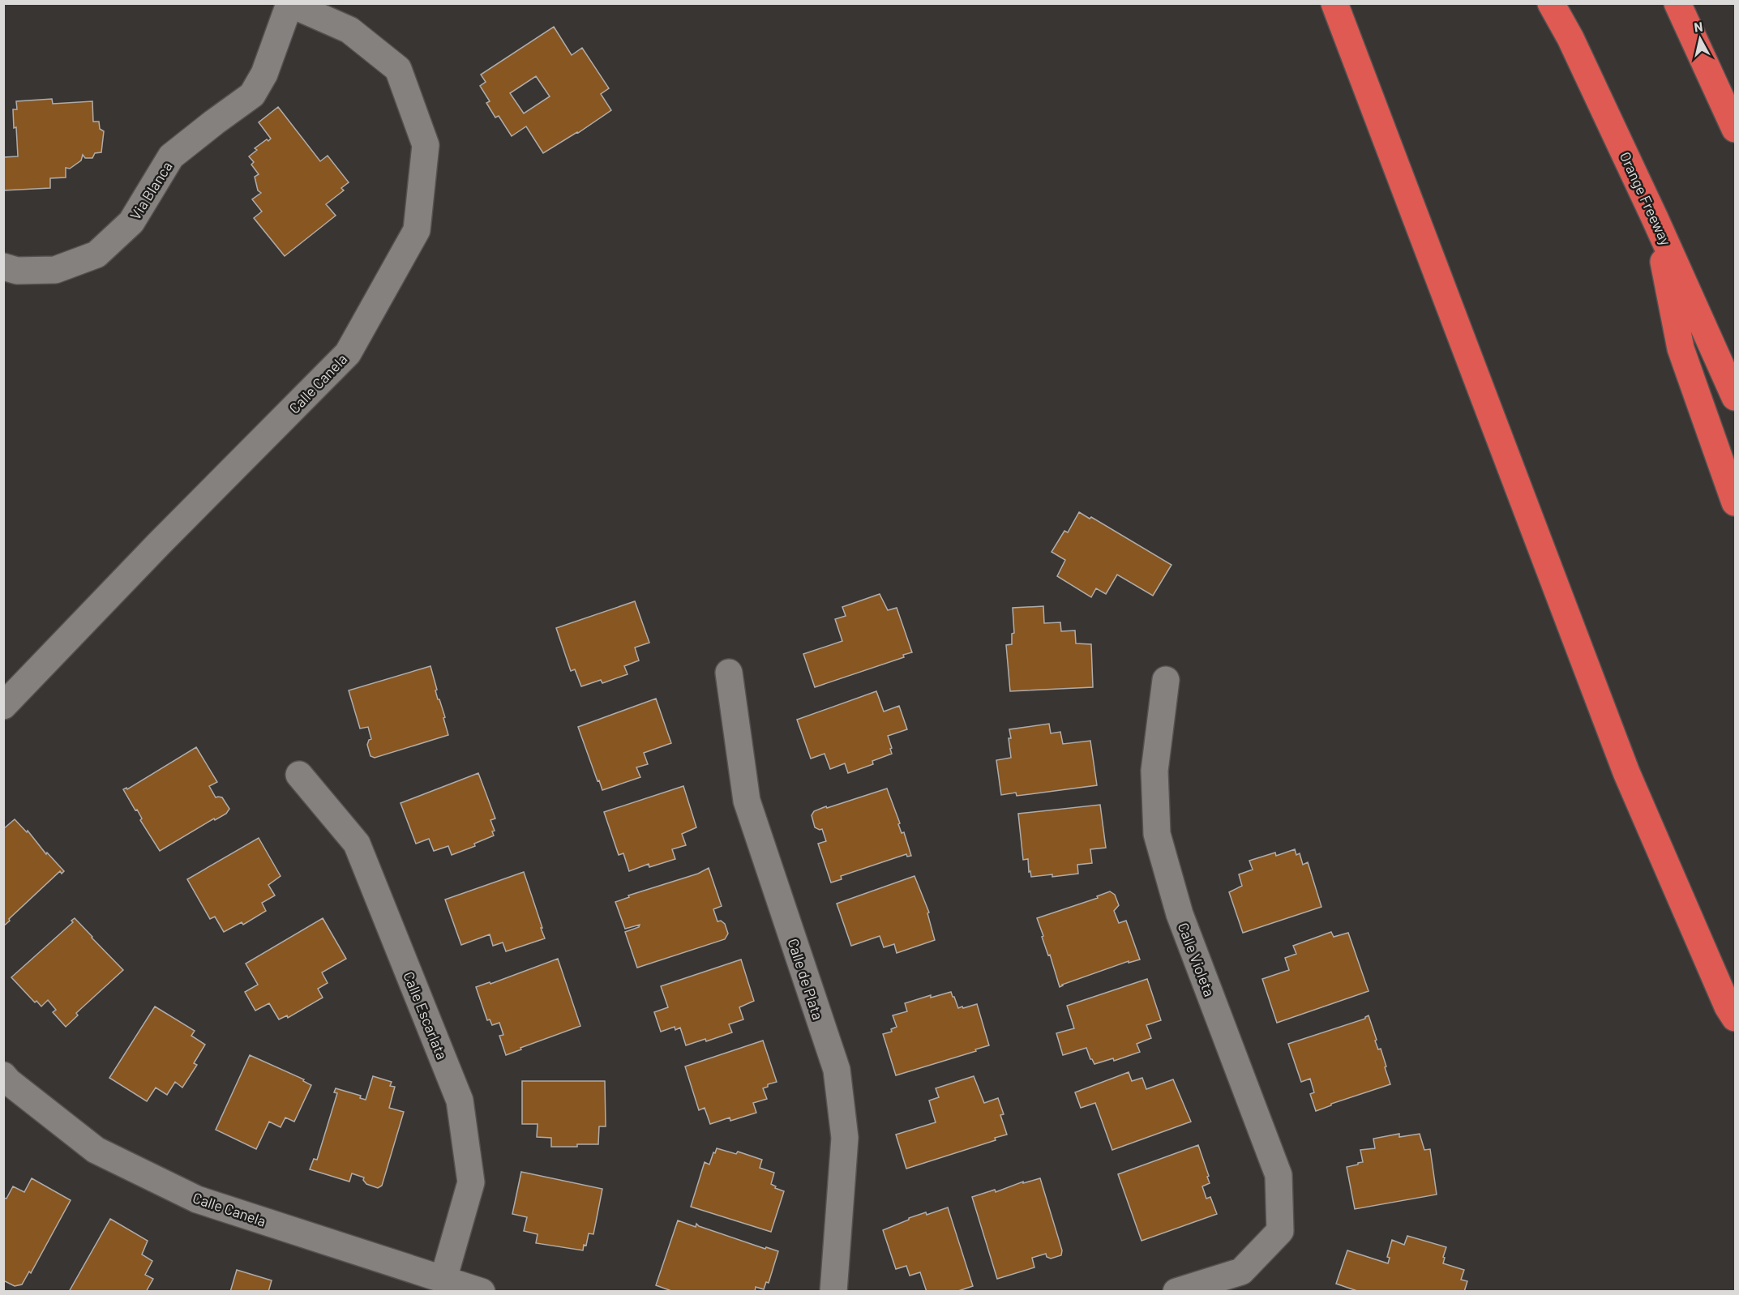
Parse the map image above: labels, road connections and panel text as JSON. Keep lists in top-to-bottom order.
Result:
{
  "streets": {
    "highway": ["Orange Freeway"],
    "street": [
      "Via Blanca",
      "Calle Canela",
      "Calle Violeta",
      "Calle de Plata",
      "Calle Escarlata"
    ]
  },
  "crossings": [
    ["Via Blanca", "Calle Canela"],
    ["Calle Canela", "Calle Escarlata"]
  ],
  "north": "top"
}
